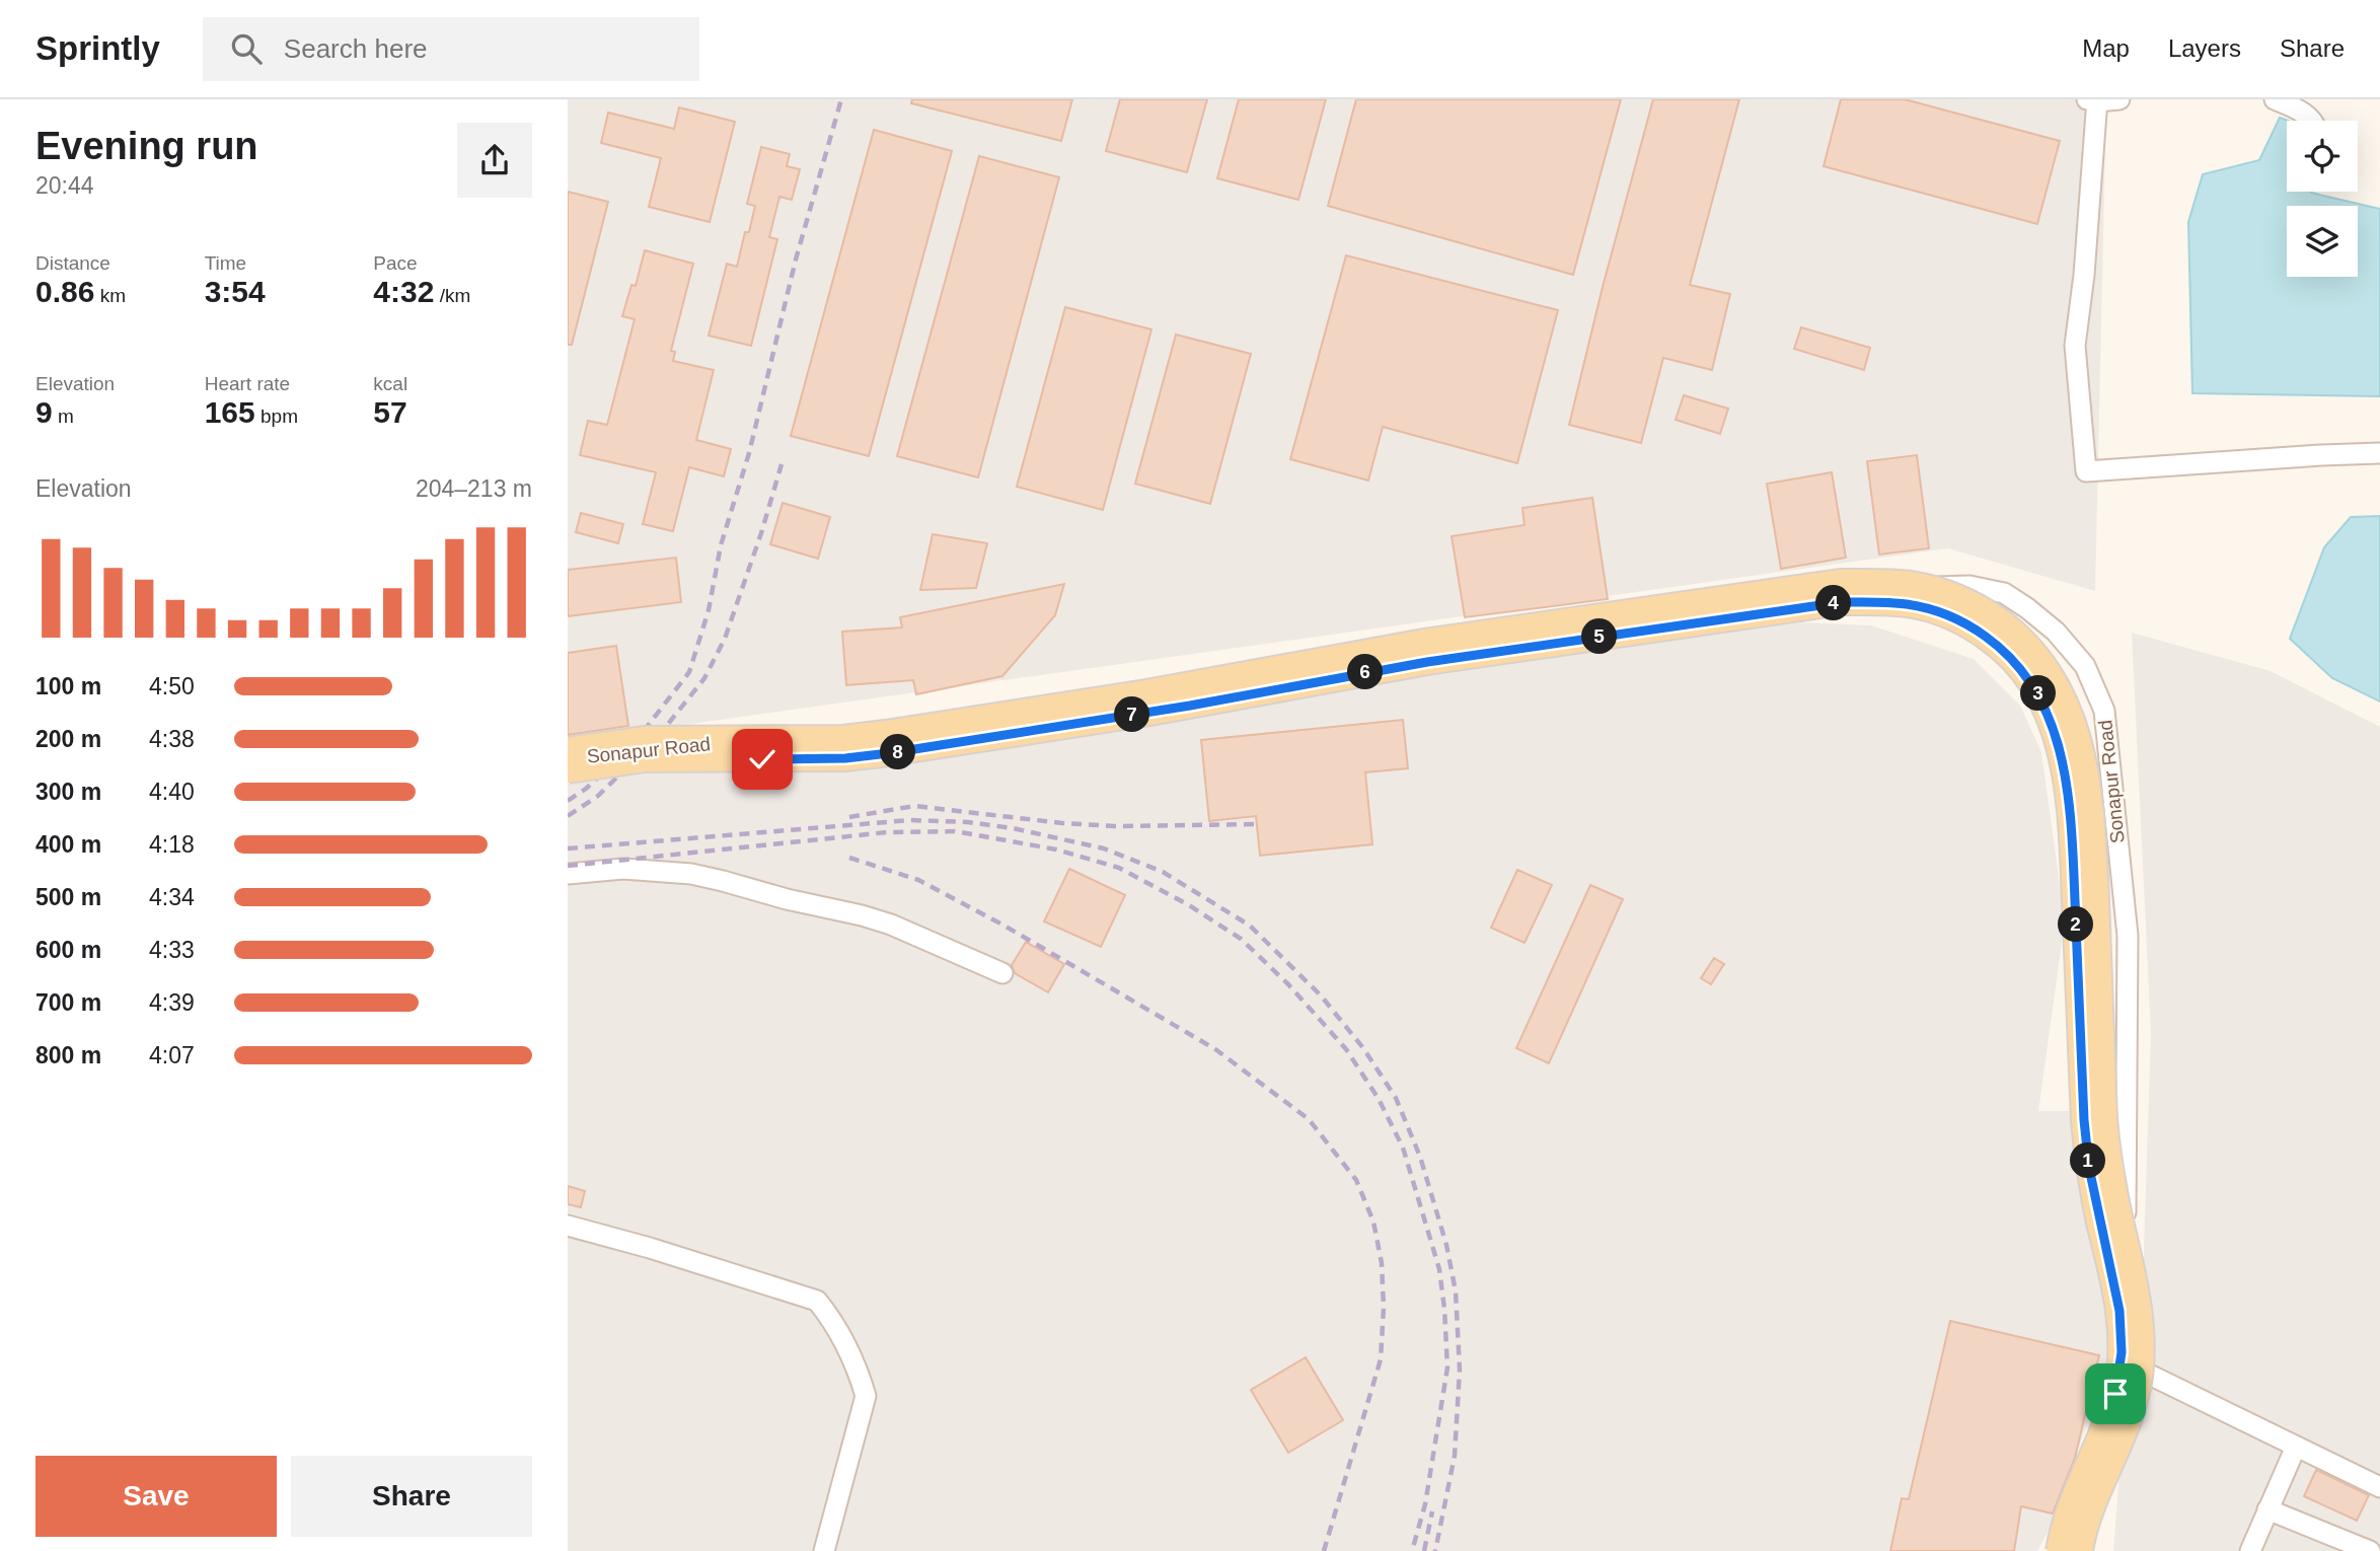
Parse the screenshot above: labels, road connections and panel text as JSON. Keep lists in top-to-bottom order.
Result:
{
  "streets": {
    "street": ["Sonapur Road"]
  },
  "page": {
    "header": "Sprintly",
    "search": "Search here",
    "nav": ["Map", "Layers", "Share"],
    "heading": ["Evening run", "20:44"],
    "stats": [
      ["Distance", "0.86 km"],
      ["Time", "3:54"],
      ["Pace", "4:32 /km"],
      ["Elevation", "9 m"],
      ["Heart rate", "165 bpm"],
      ["kcal", "57"]
    ],
    "chart": ["Elevation", "204–213 m"],
    "pins": [
      "4",
      "5",
      "6",
      "3",
      "7",
      "8",
      "2",
      "1"
    ],
    "list": [
      {
        "name": "100 m",
        "note": "4:50"
      },
      {
        "name": "200 m",
        "note": "4:38"
      },
      {
        "name": "300 m",
        "note": "4:40"
      },
      {
        "name": "400 m",
        "note": "4:18"
      },
      {
        "name": "500 m",
        "note": "4:34"
      },
      {
        "name": "600 m",
        "note": "4:33"
      },
      {
        "name": "700 m",
        "note": "4:39"
      },
      {
        "name": "800 m",
        "note": "4:07"
      }
    ],
    "buttons": ["Save", "Share"]
  }
}
